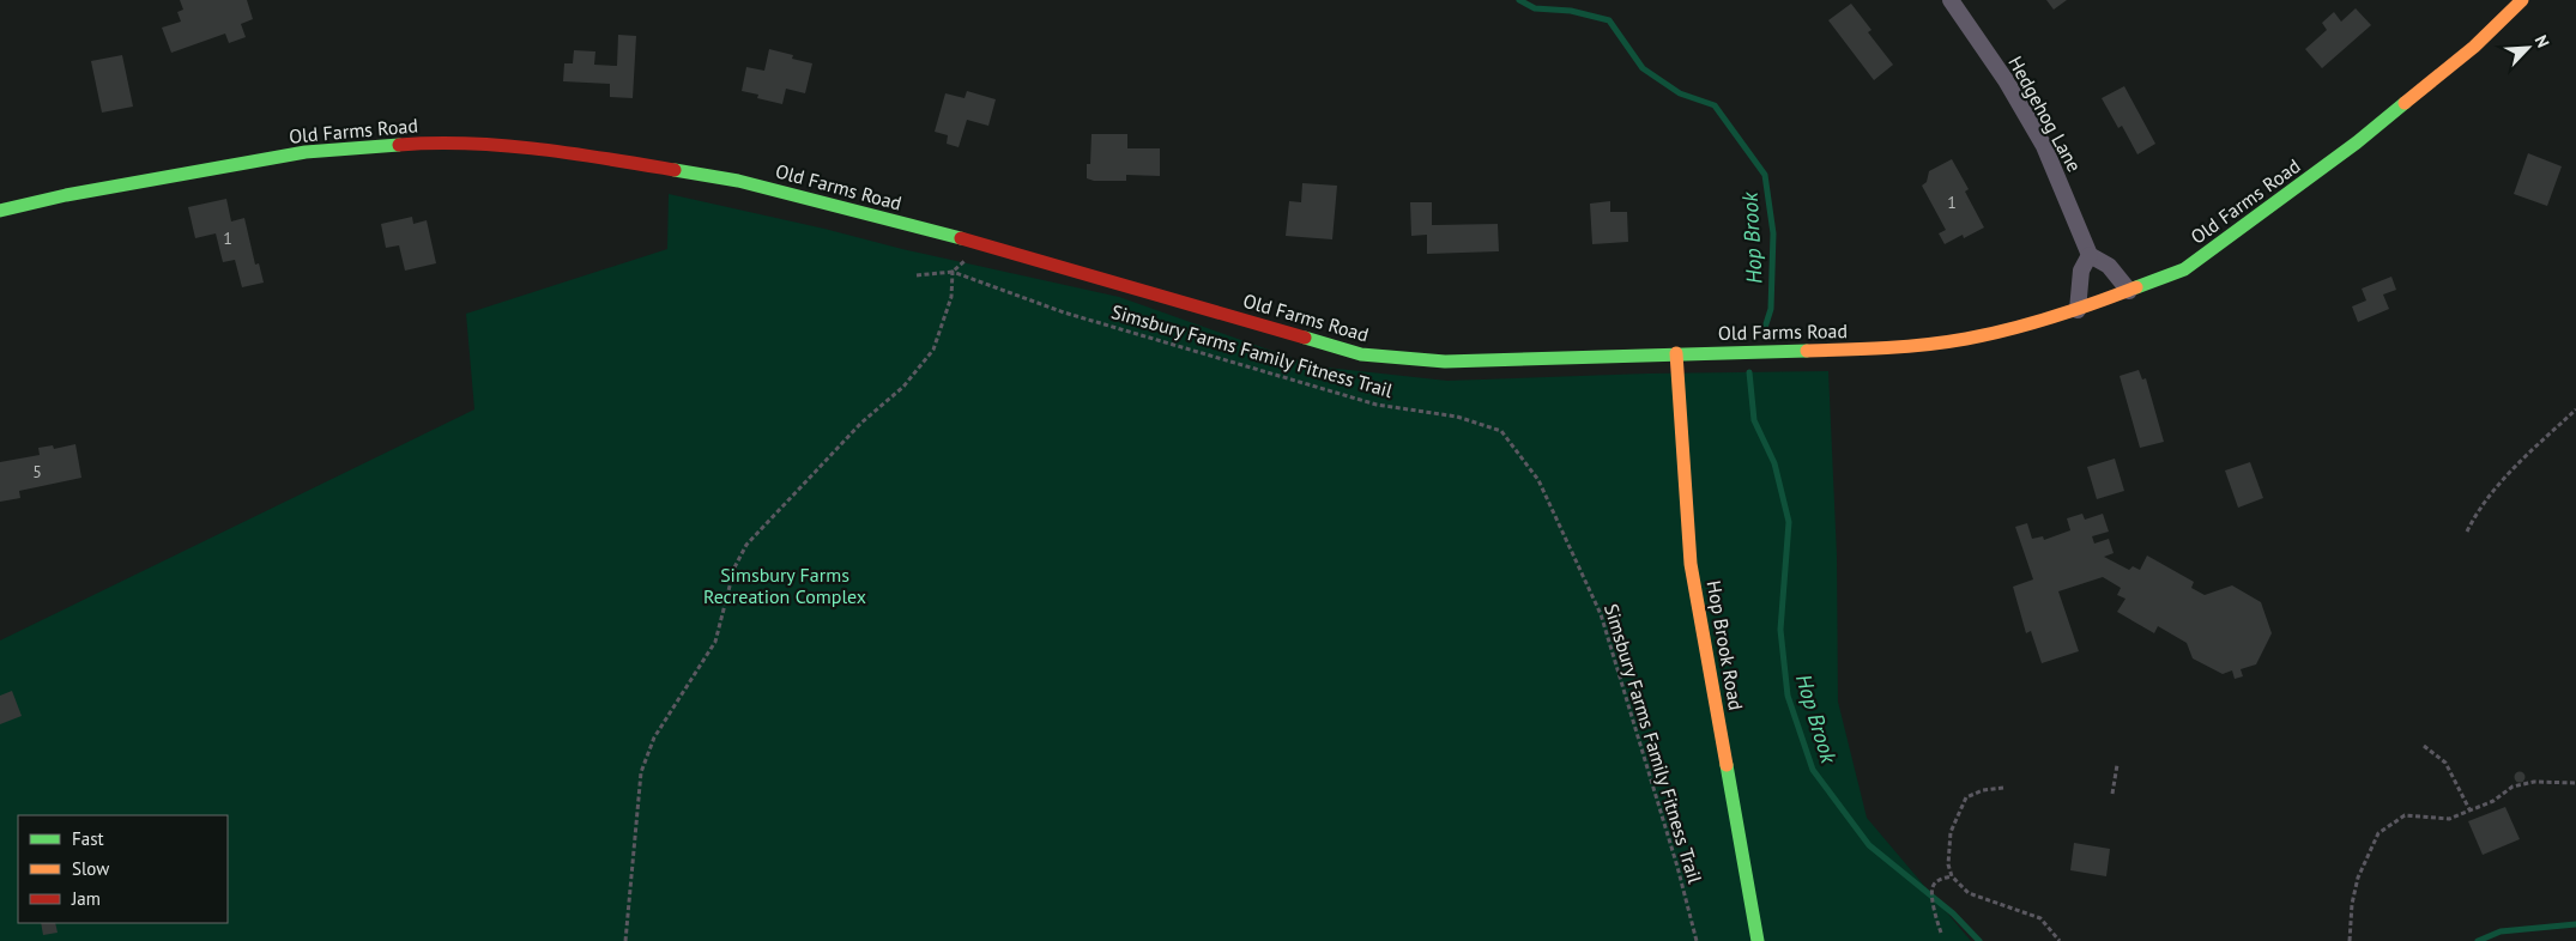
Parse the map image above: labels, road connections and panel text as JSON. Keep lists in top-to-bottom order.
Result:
{
  "streets": {
    "street": ["Hedgehog Lane", "Old Farms Road", "Hop Brook Road"],
    "path": ["Simsbury Farms Family Fitness Trail"]
  },
  "crossings": [
    ["Old Farms Road", "Hop Brook Road"]
  ],
  "water": ["Hop Brook"],
  "parks": ["Simsbury Farms Recreation Complex"],
  "house_numbers": ["1", "1", "5"],
  "legend": ["Fast", "Slow", "Jam"],
  "north": "top right"
}
